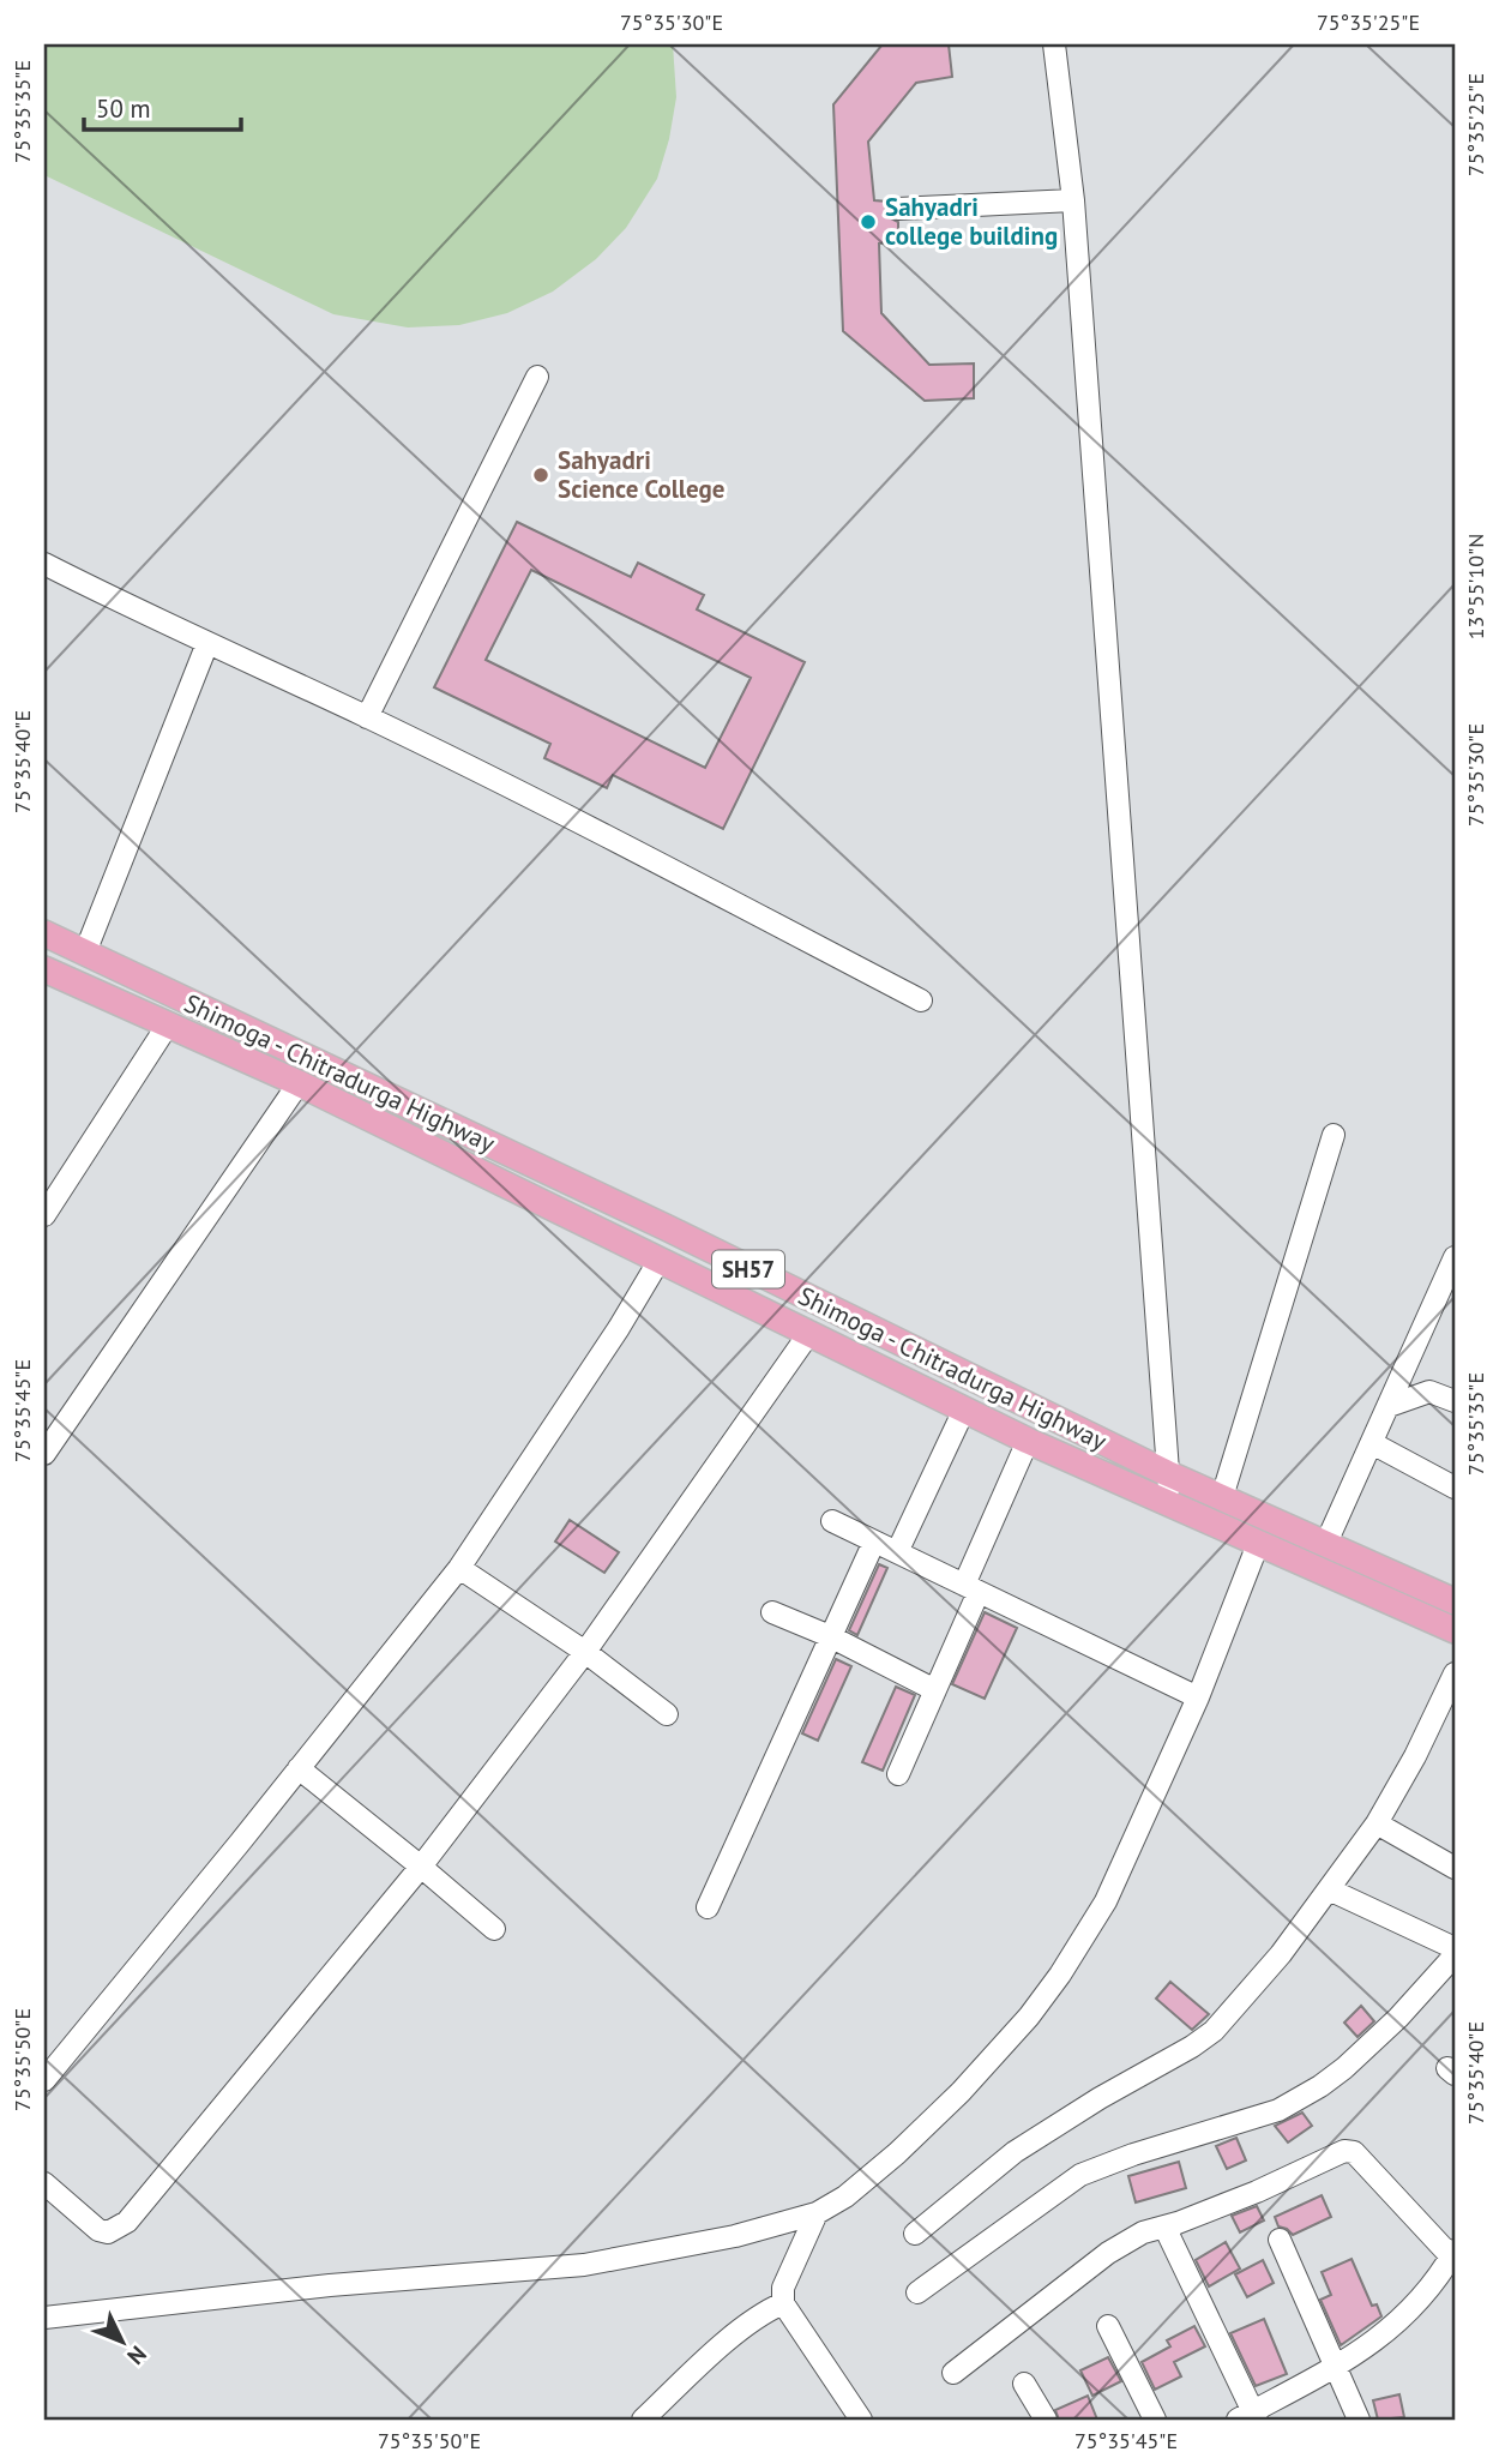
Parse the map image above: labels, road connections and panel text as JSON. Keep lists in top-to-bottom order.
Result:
{
  "streets": {
    "main road": ["Shimoga - Chitradurga Highway", "SH57"]
  },
  "places": ["Sahyadri college building", "Sahyadri Science College"],
  "scale_bar": "50 m",
  "north": "bottom right",
  "coordinates": [
    "75°35'30\"E",
    "75°35'25\"E",
    "75°35'35\"E",
    "13°55'10\"N",
    "75°35'40\"E",
    "75°35'45\"E",
    "75°35'50\"E"
  ]
}
